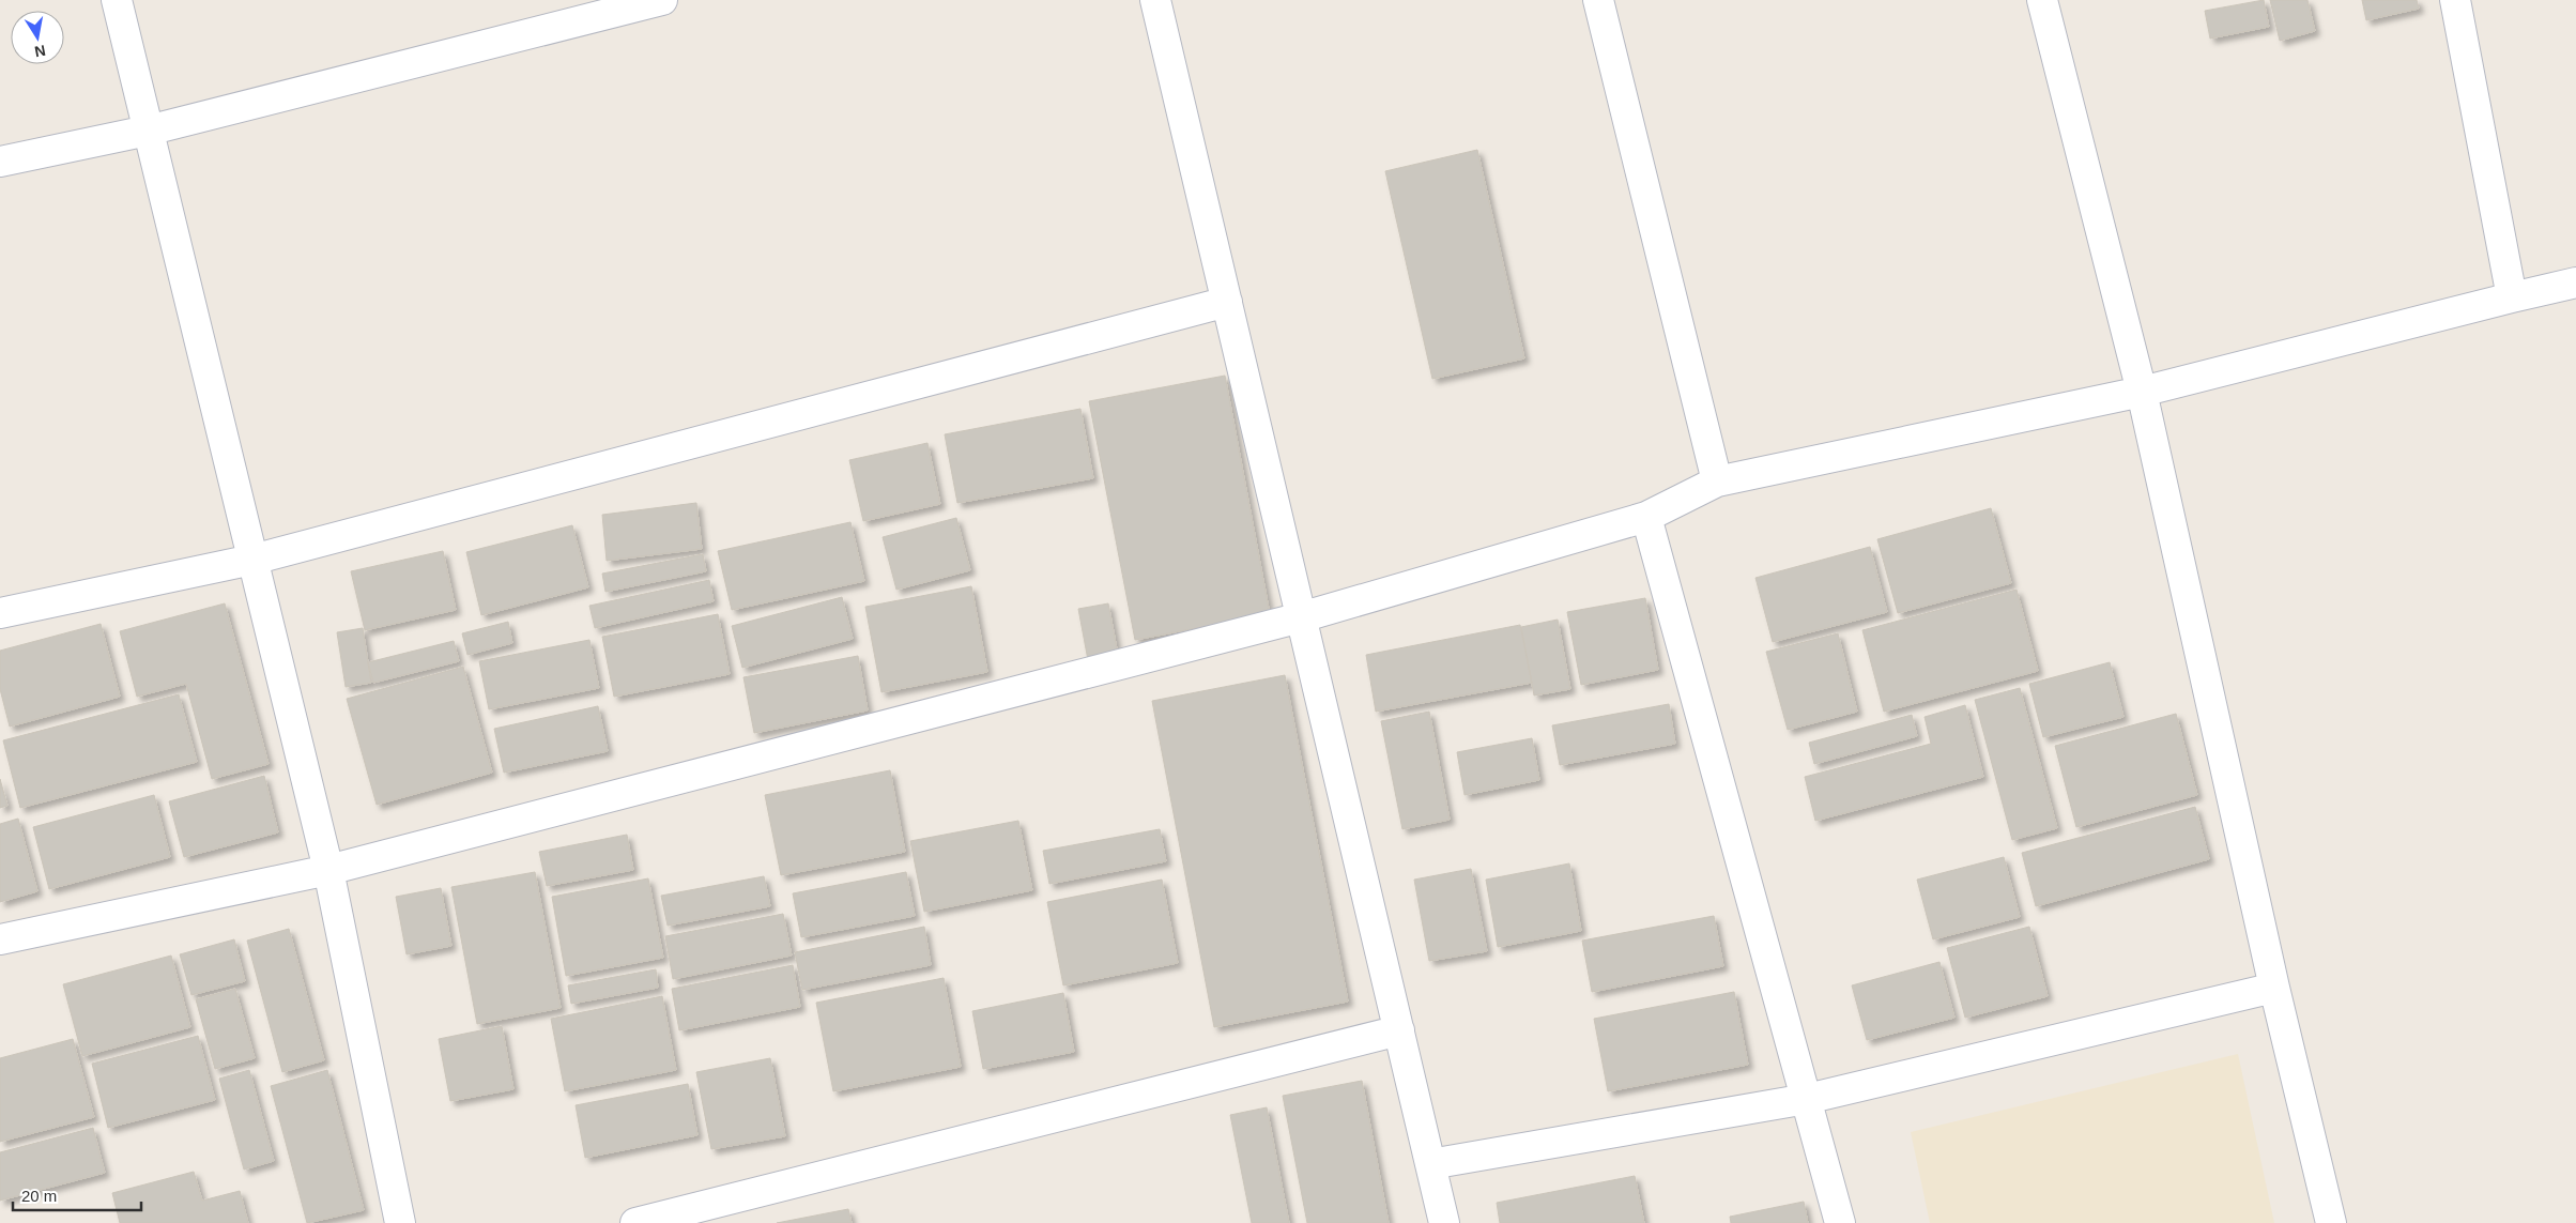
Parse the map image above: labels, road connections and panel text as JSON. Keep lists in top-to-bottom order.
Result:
{
  "scale_bar": "20 m",
  "north": "bottom"
}
